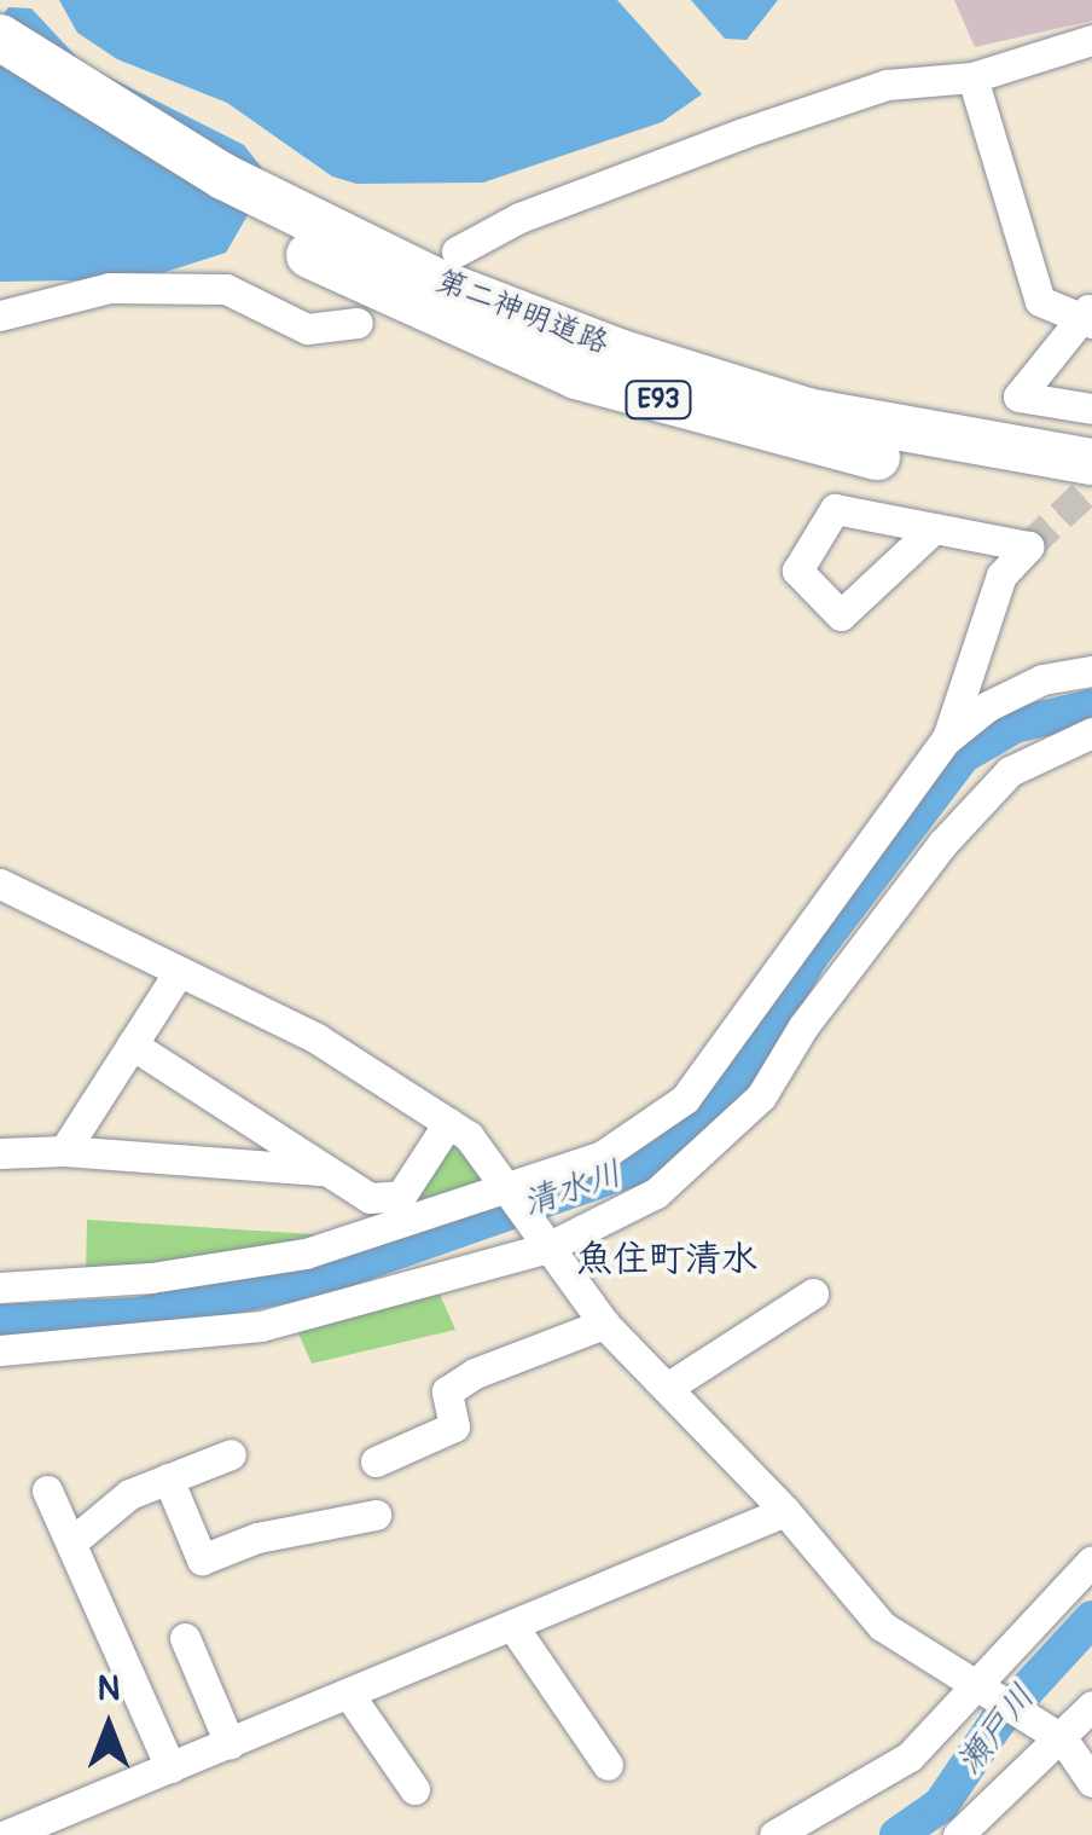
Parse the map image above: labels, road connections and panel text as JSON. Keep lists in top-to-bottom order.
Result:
{
  "streets": {
    "highway": ["第二神明道路", "E93"]
  },
  "districts": ["魚住町清水"],
  "water": ["清水川", "瀬戸川"],
  "north": "top"
}
